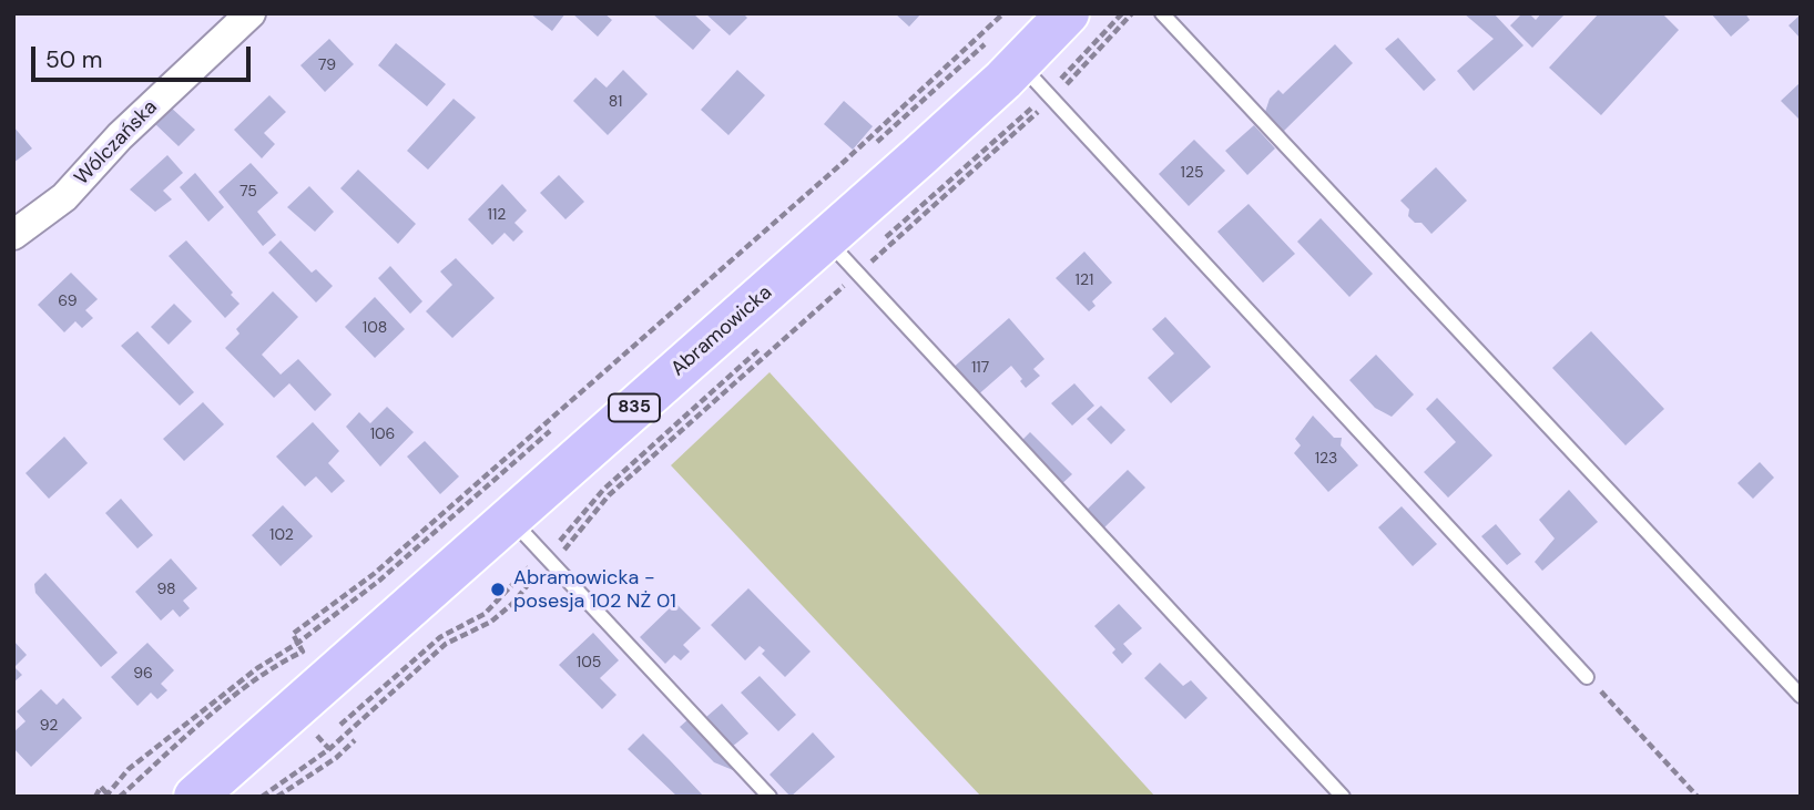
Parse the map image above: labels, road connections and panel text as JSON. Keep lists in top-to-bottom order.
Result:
{
  "streets": {
    "main road": ["Abramowicka", "835"],
    "street": ["Wólczańska"]
  },
  "places": ["Abramowicka - posesja 102 NŻ 01"],
  "house_numbers": [
    "79",
    "81",
    "125",
    "75",
    "112",
    "121",
    "69",
    "108",
    "117",
    "106",
    "123",
    "102",
    "98",
    "105",
    "96",
    "92"
  ],
  "scale_bar": "50 m"
}
